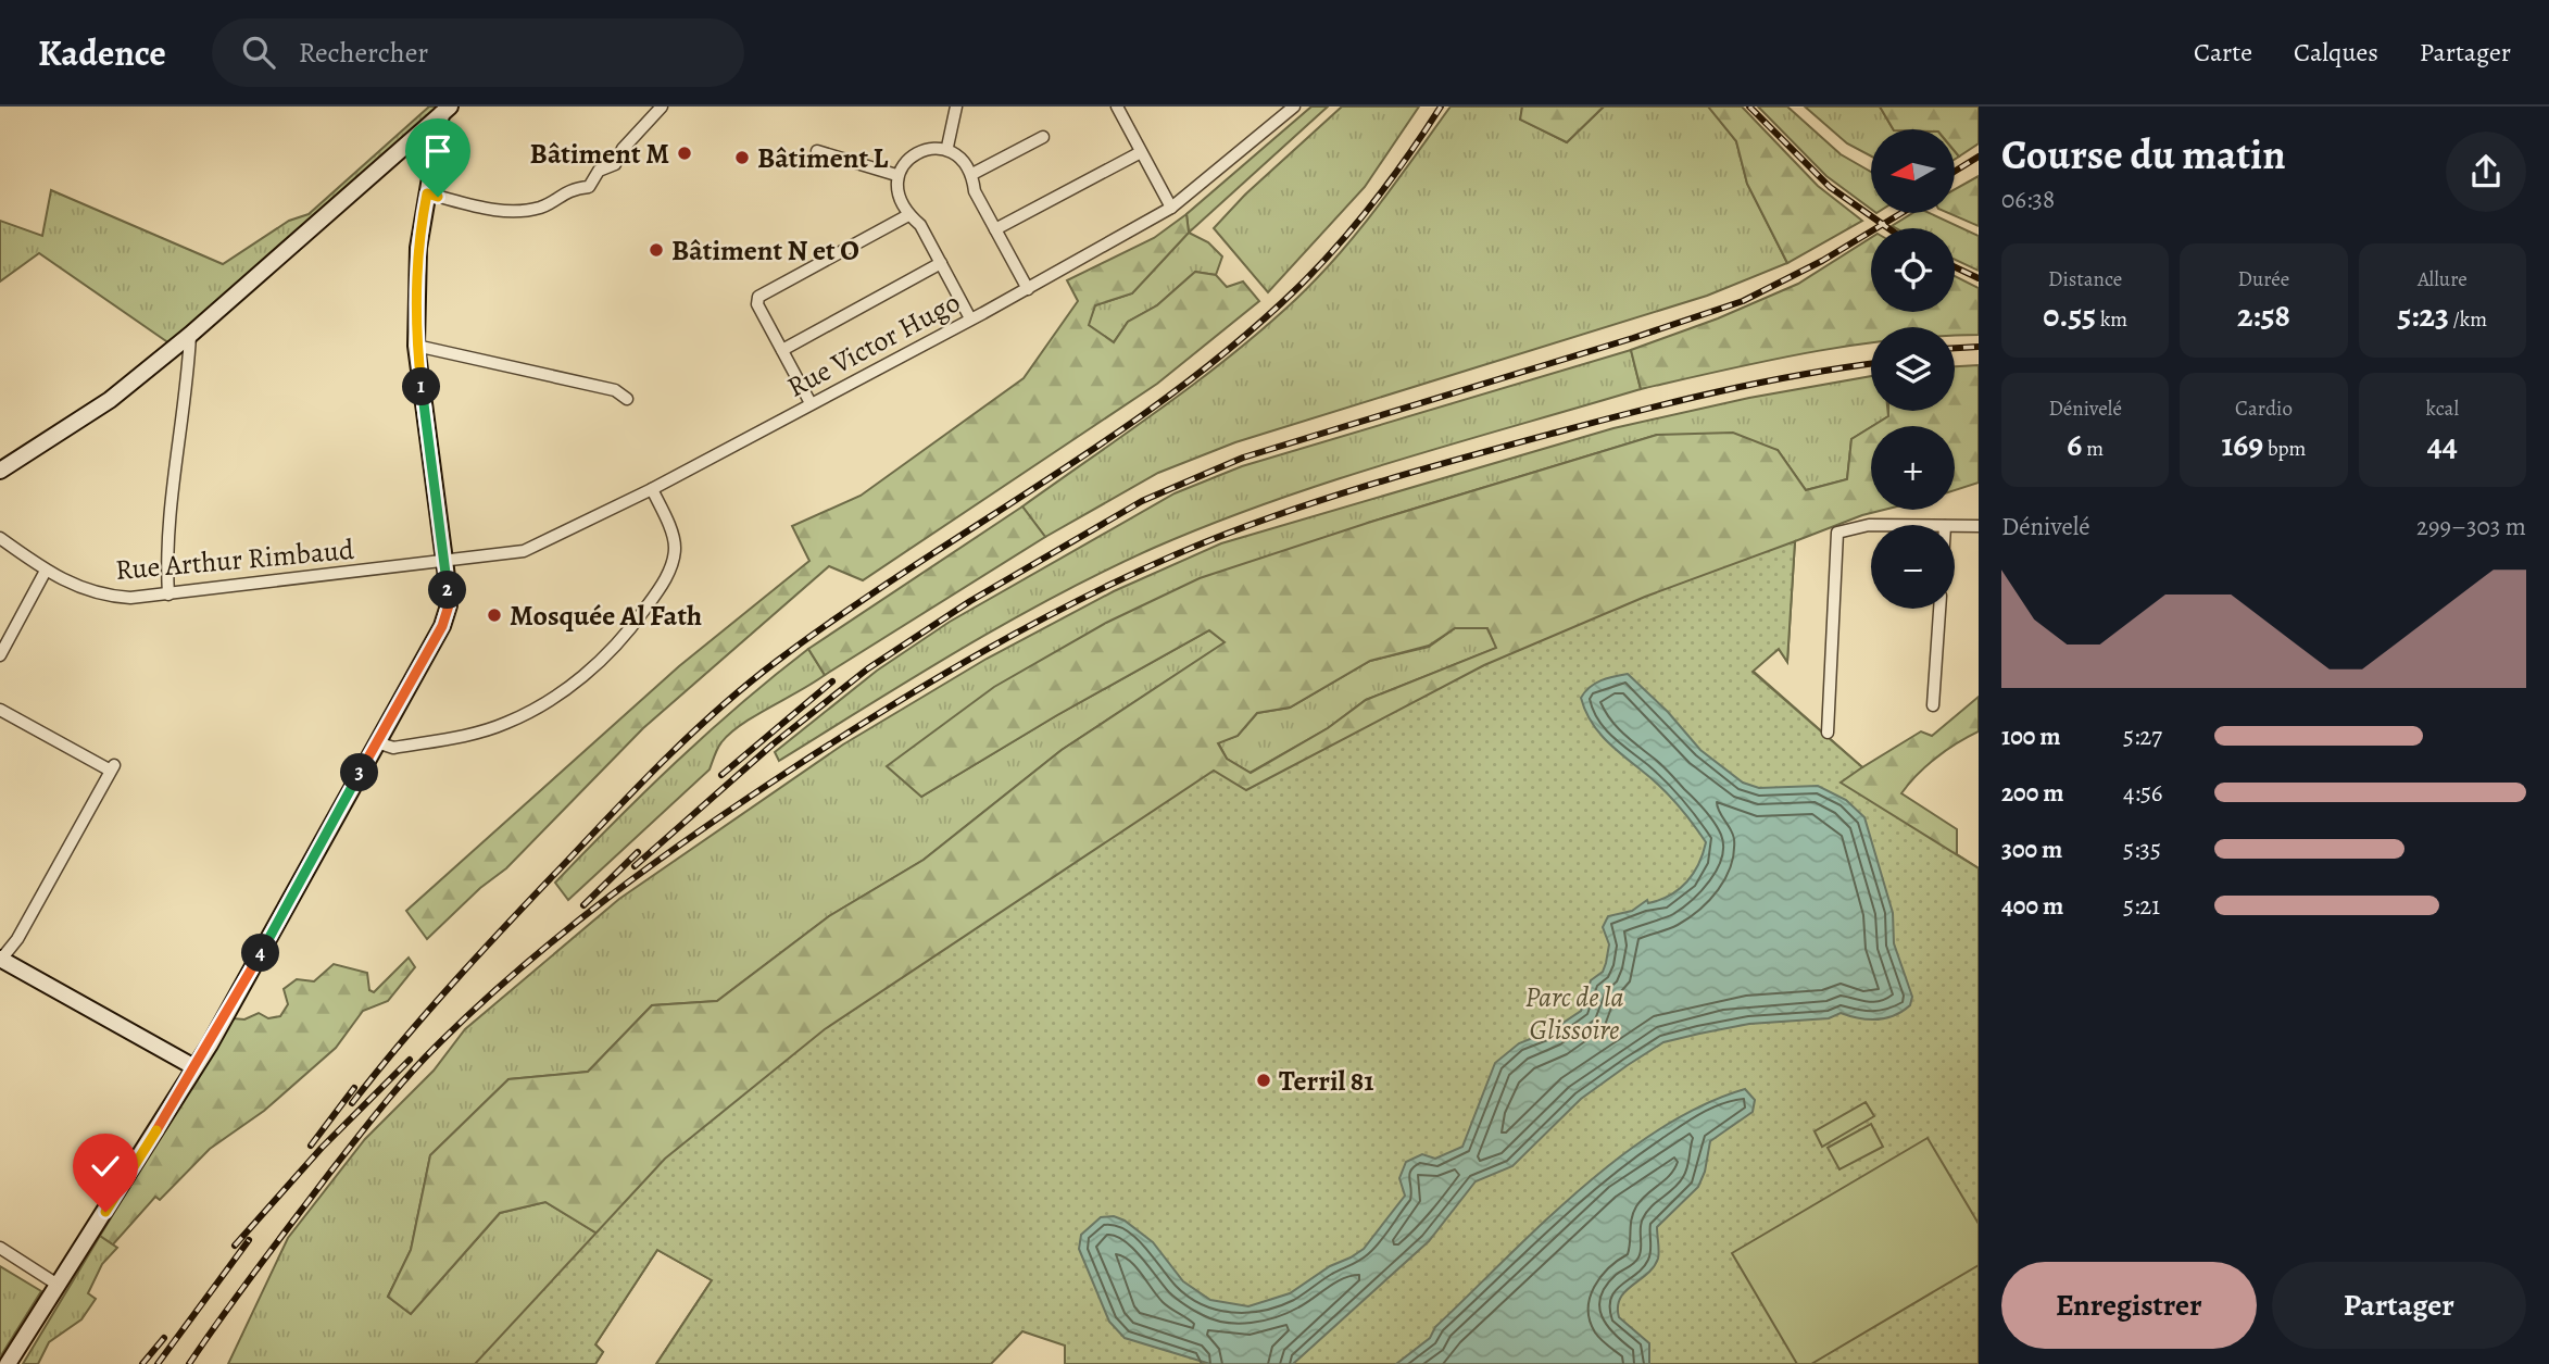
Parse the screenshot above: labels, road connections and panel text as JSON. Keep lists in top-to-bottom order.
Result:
{
  "streets": {
    "street": ["Rue Victor Hugo", "Rue Arthur Rimbaud"]
  },
  "crossings": [
    ["Rue Victor Hugo", "Rue Arthur Rimbaud"]
  ],
  "parks": ["Parc de la Glissoire"],
  "places": [
    "Bâtiment M",
    "Bâtiment L",
    "Bâtiment N et O",
    "Mosquée Al Fath",
    "Terril 81"
  ],
  "north": "left",
  "page": {
    "header": "Kadence",
    "search": "Rechercher",
    "nav": ["Carte", "Calques", "Partager"],
    "heading": ["Course du matin", "06:38"],
    "map_buttons": ["+", "−"],
    "stats": [
      ["Distance", "0.55 km"],
      ["Durée", "2:58"],
      ["Allure", "5:23 /km"],
      ["Dénivelé", "6 m"],
      ["Cardio", "169 bpm"],
      ["kcal", "44"]
    ],
    "pins": [
      "1",
      "2",
      "3",
      "4"
    ],
    "chart": ["Dénivelé", "299–303 m"],
    "list": [
      {
        "name": "100 m",
        "note": "5:27"
      },
      {
        "name": "200 m",
        "note": "4:56"
      },
      {
        "name": "300 m",
        "note": "5:35"
      },
      {
        "name": "400 m",
        "note": "5:21"
      }
    ],
    "buttons": ["Enregistrer", "Partager"]
  }
}
